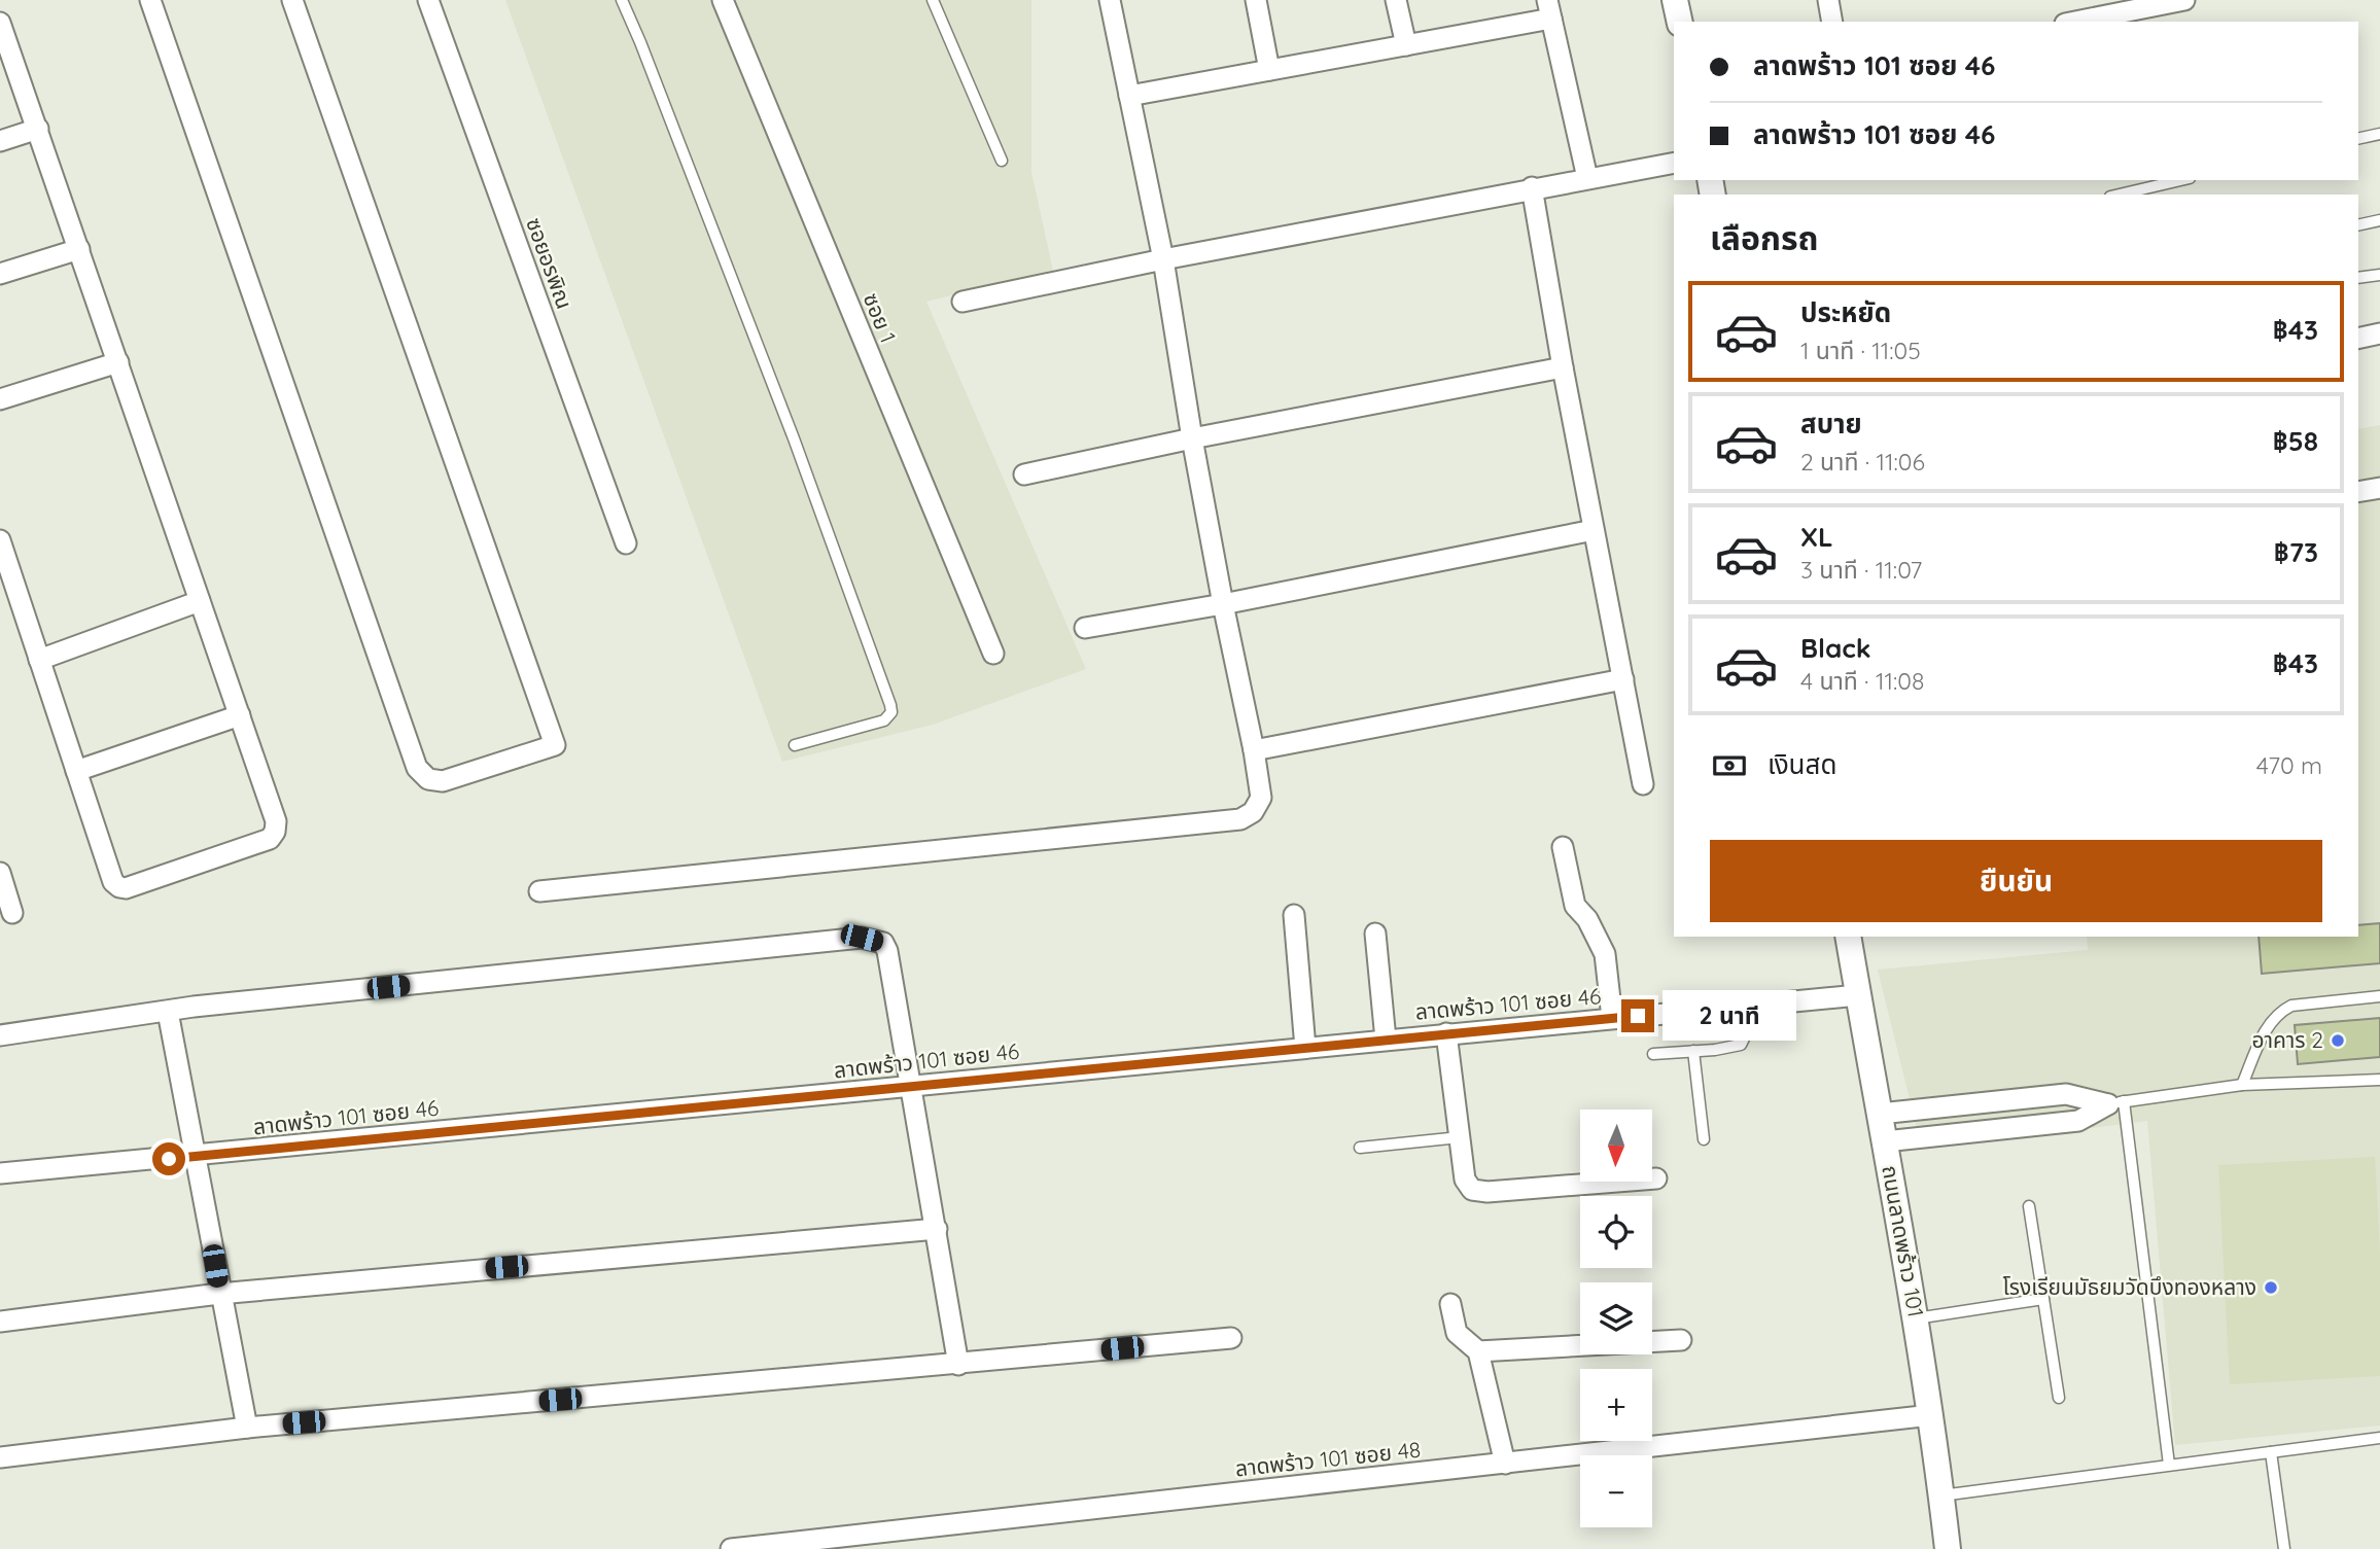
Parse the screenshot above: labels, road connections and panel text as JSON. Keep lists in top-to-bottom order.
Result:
{
  "streets": {
    "street": [
      "ซอยอรพิณ",
      "ซอย 1",
      "ลาดพร้าว 101 ซอย 46",
      "ถนนลาดพร้าว 101",
      "ลาดพร้าว 101 ซอย 48"
    ]
  },
  "crossings": [
    ["ลาดพร้าว 101 ซอย 46", "ถนนลาดพร้าว 101"],
    ["ถนนลาดพร้าว 101", "ลาดพร้าว 101 ซอย 48"]
  ],
  "places": ["อาคาร 2", "โรงเรียนมัธยมวัดบึงทองหลาง"],
  "north": "bottom",
  "page": {
    "banner": ["ลาดพร้าว 101 ซอย 46", "ลาดพร้าว 101 ซอย 46"],
    "heading": "เลือกรถ",
    "list": [
      {
        "name": "ประหยัด",
        "note": "1 นาที · 11:05",
        "value": "฿43"
      },
      {
        "name": "สบาย",
        "note": "2 นาที · 11:06",
        "value": "฿58"
      },
      {
        "name": "XL",
        "note": "3 นาที · 11:07",
        "value": "฿73"
      },
      {
        "name": "Black",
        "note": "4 นาที · 11:08",
        "value": "฿43"
      }
    ],
    "pay": ["เงินสด", "470 m"],
    "buttons": "ยืนยัน",
    "bubble": "2 นาที",
    "map_buttons": ["+", "−"]
  }
}
